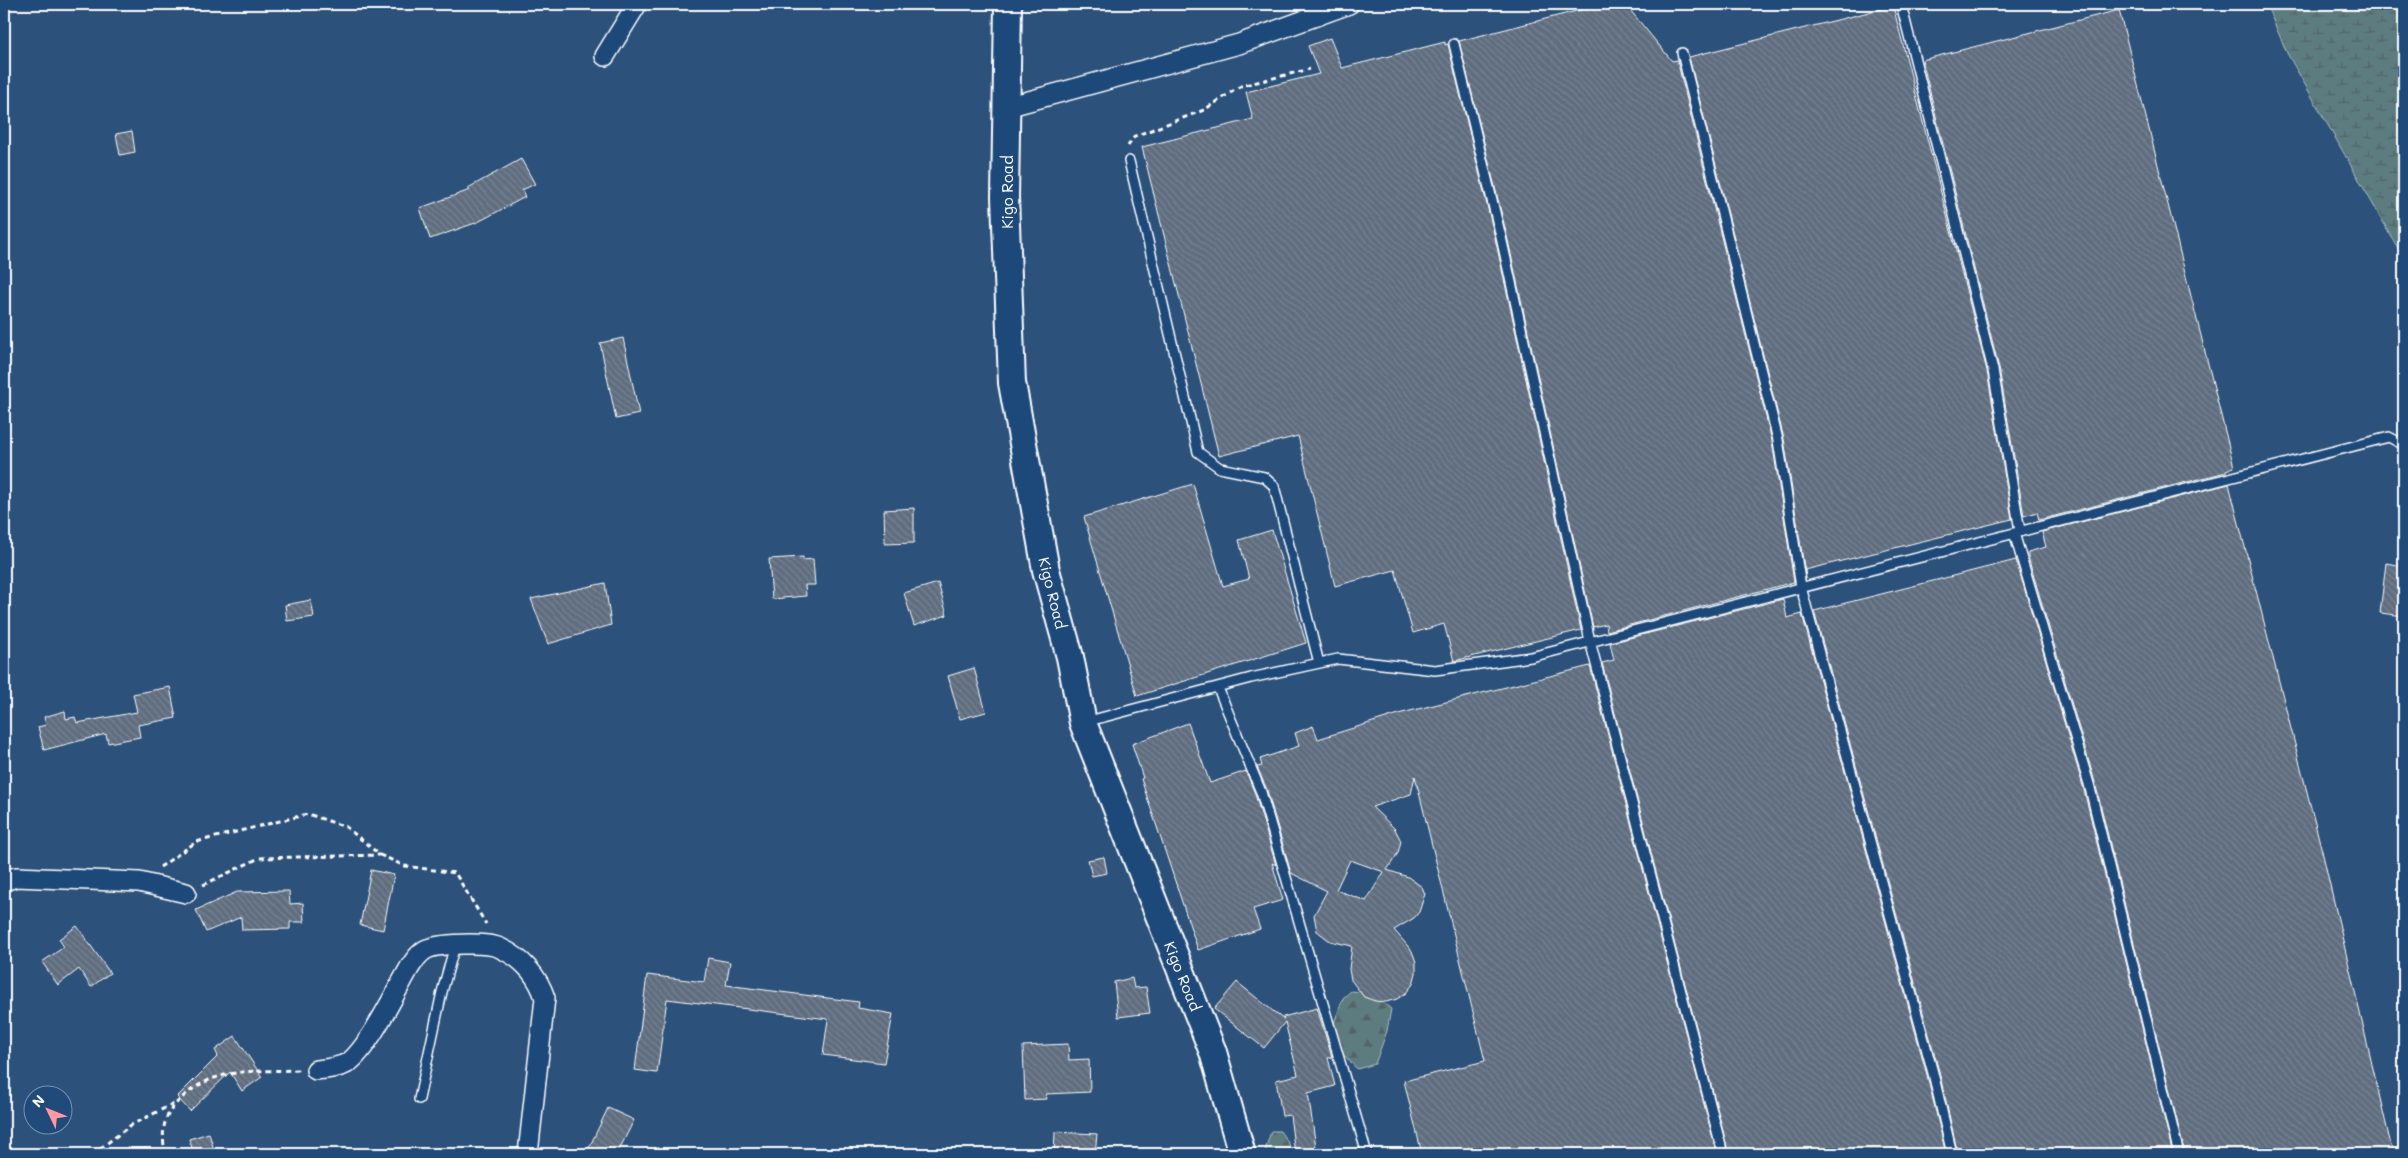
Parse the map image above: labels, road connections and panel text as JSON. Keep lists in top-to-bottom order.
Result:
{
  "streets": {
    "street": ["Kigo Road"]
  },
  "north": "top left"
}
